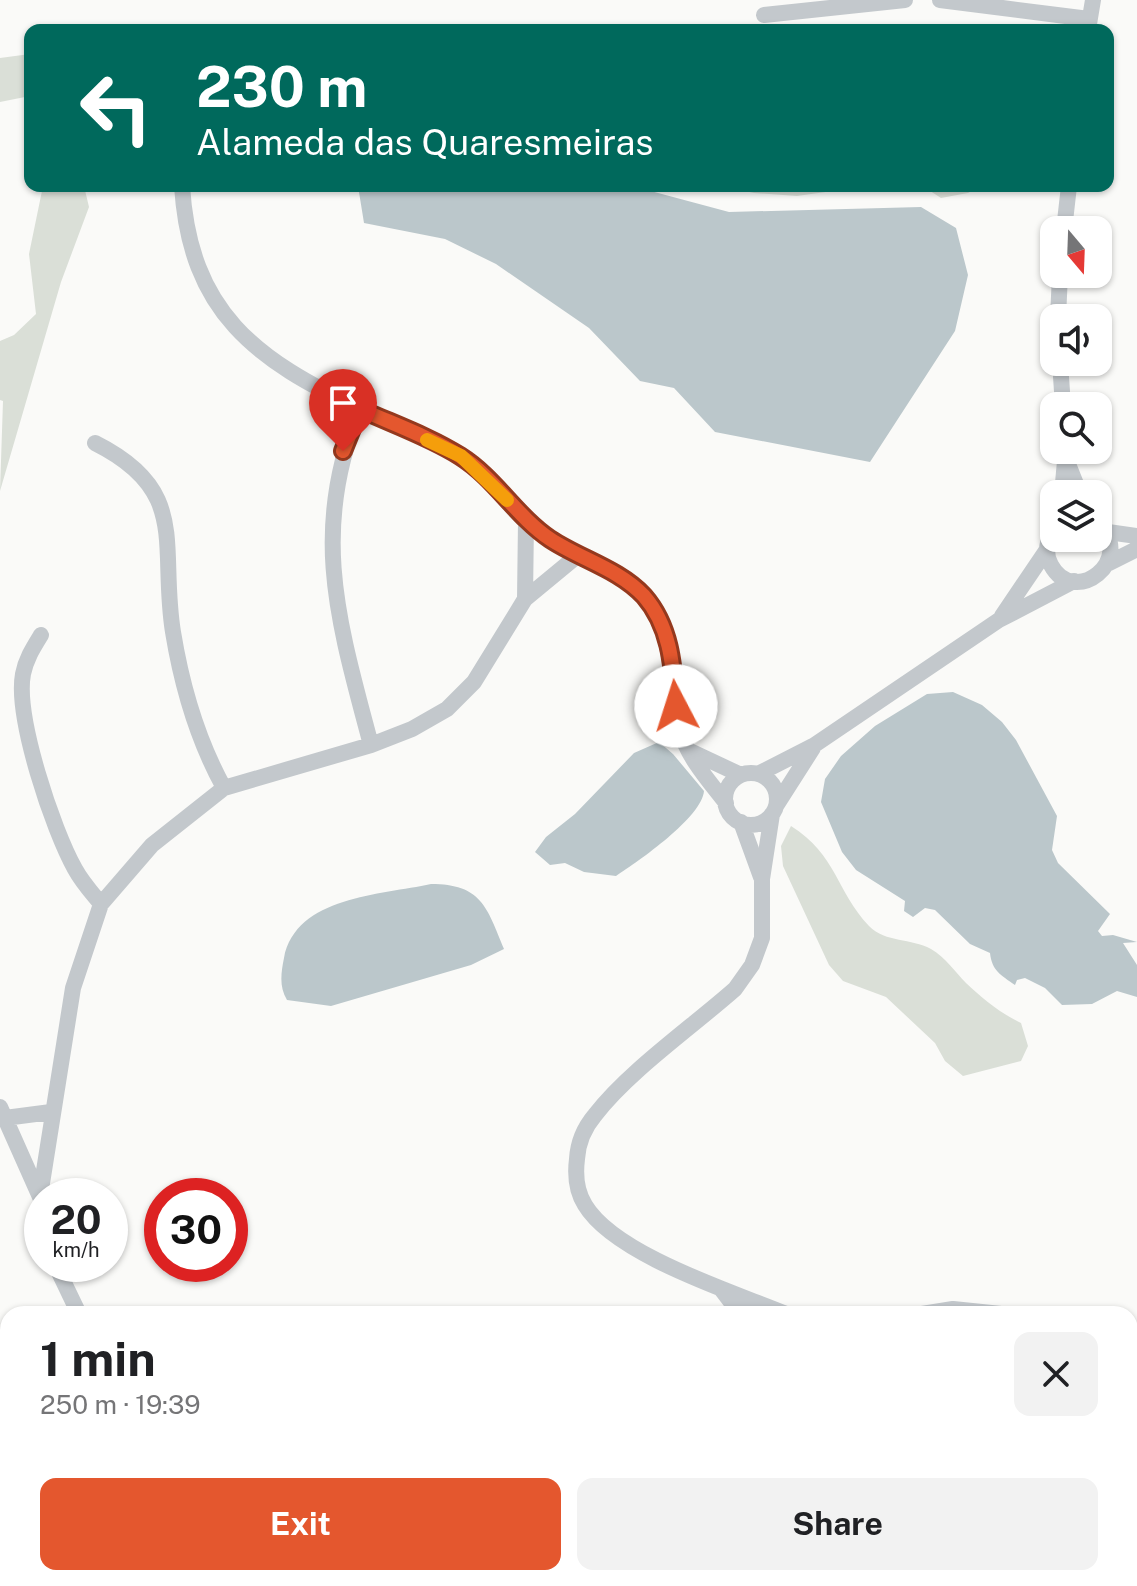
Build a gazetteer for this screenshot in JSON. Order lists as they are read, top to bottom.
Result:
{
  "north": "bottom",
  "page": {
    "turn": ["230 m", "Alameda das Quaresmeiras"],
    "speed": "20 km/h",
    "limit": "30",
    "heading": ["1 min", "250 m · 19:39"],
    "buttons": ["Exit", "Share"]
  }
}
